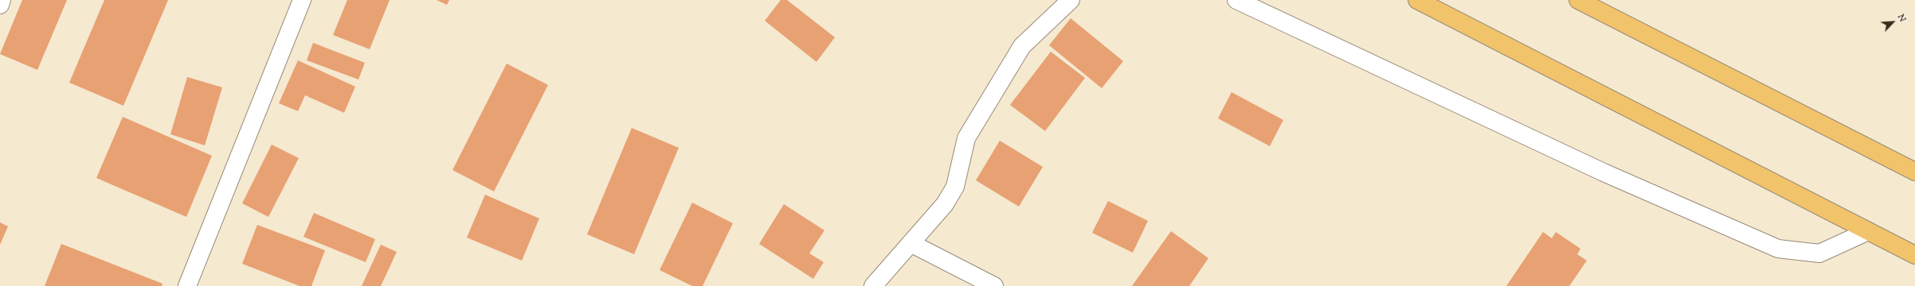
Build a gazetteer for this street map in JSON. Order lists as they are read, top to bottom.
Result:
{
  "north": "top right"
}
